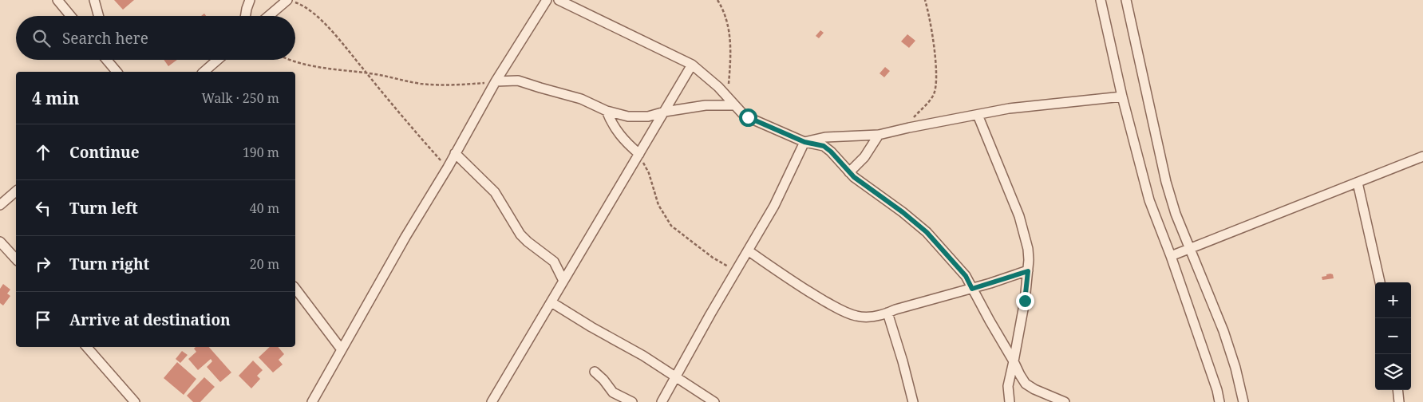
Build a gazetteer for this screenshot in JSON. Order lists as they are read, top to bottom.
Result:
{
  "page": {
    "search": "Search here",
    "heading": ["4 min", "Walk · 250 m"],
    "list": [
      ["Continue", "190 m"],
      ["Turn left", "40 m"],
      ["Turn right", "20 m"],
      "Arrive at destination"
    ],
    "map_buttons": ["+", "−"]
  }
}
